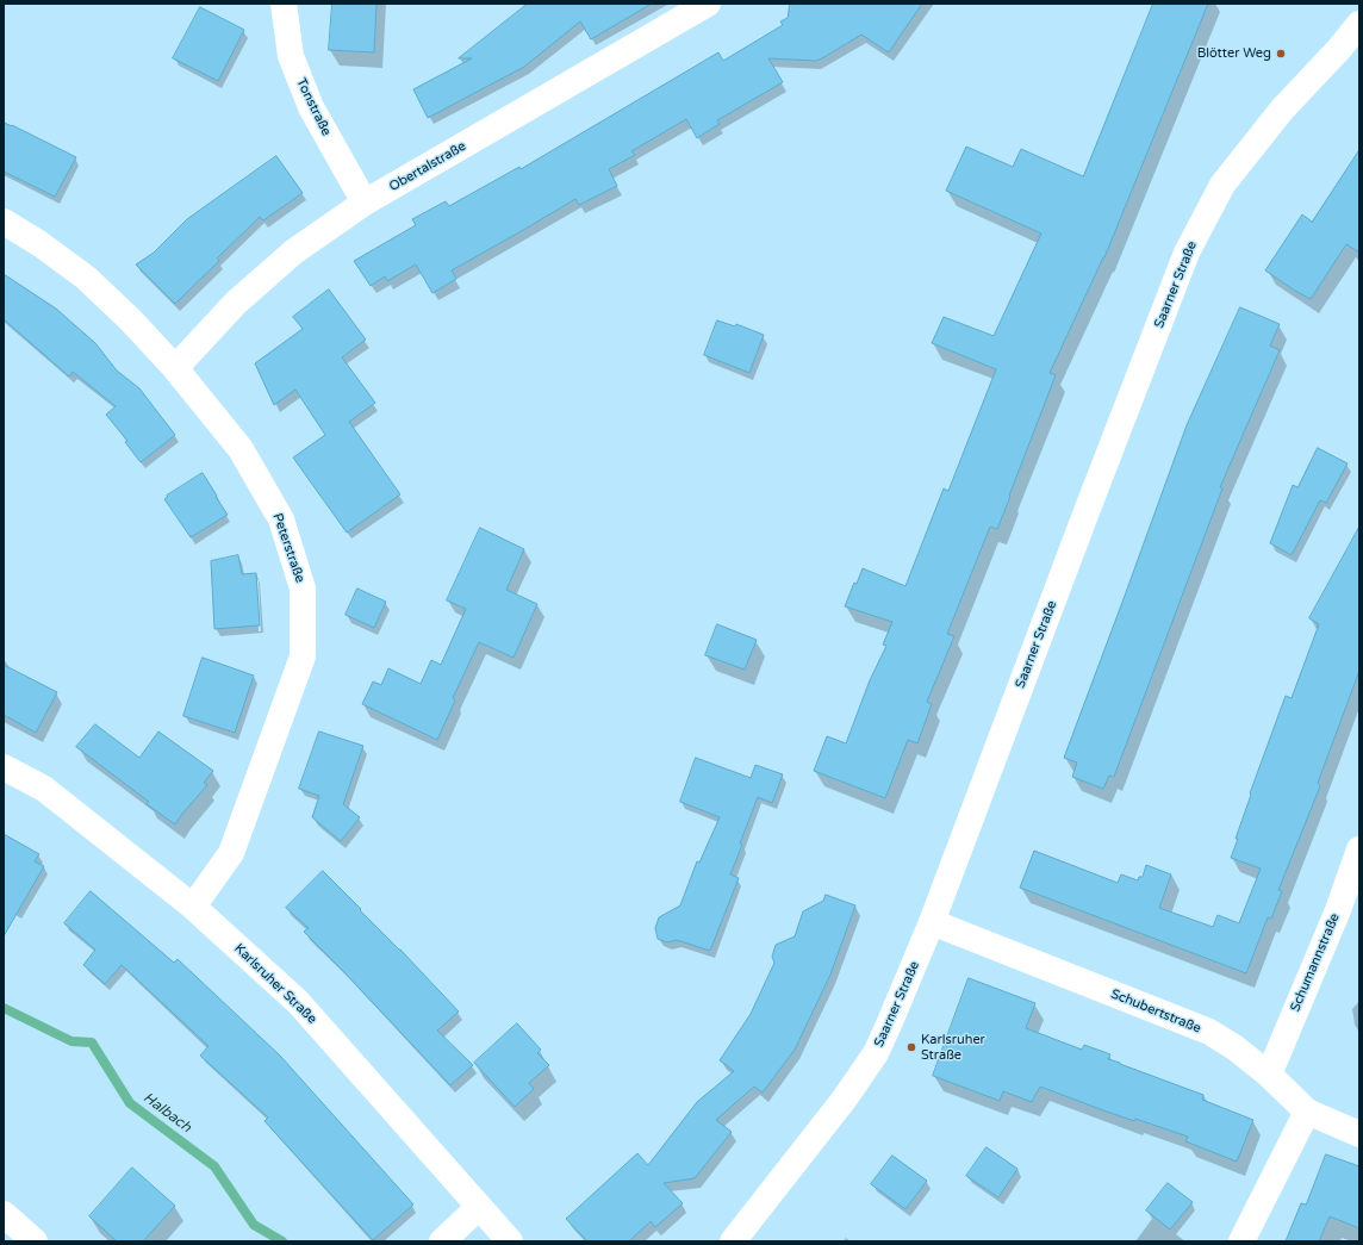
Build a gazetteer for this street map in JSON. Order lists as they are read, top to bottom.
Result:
{
  "streets": {
    "street": [
      "Tonstraße",
      "Obertalstraße",
      "Saarner Straße",
      "Peterstraße",
      "Schumannstraße",
      "Karlsruher Straße",
      "Schubertstraße"
    ]
  },
  "crossings": [
    ["Tonstraße", "Obertalstraße"],
    ["Obertalstraße", "Peterstraße"],
    ["Saarner Straße", "Schubertstraße"],
    ["Peterstraße", "Karlsruher Straße"],
    ["Schumannstraße", "Schubertstraße"]
  ],
  "water": ["Halbach"],
  "places": ["Blötter Weg", "Karlsruher Straße"]
}
